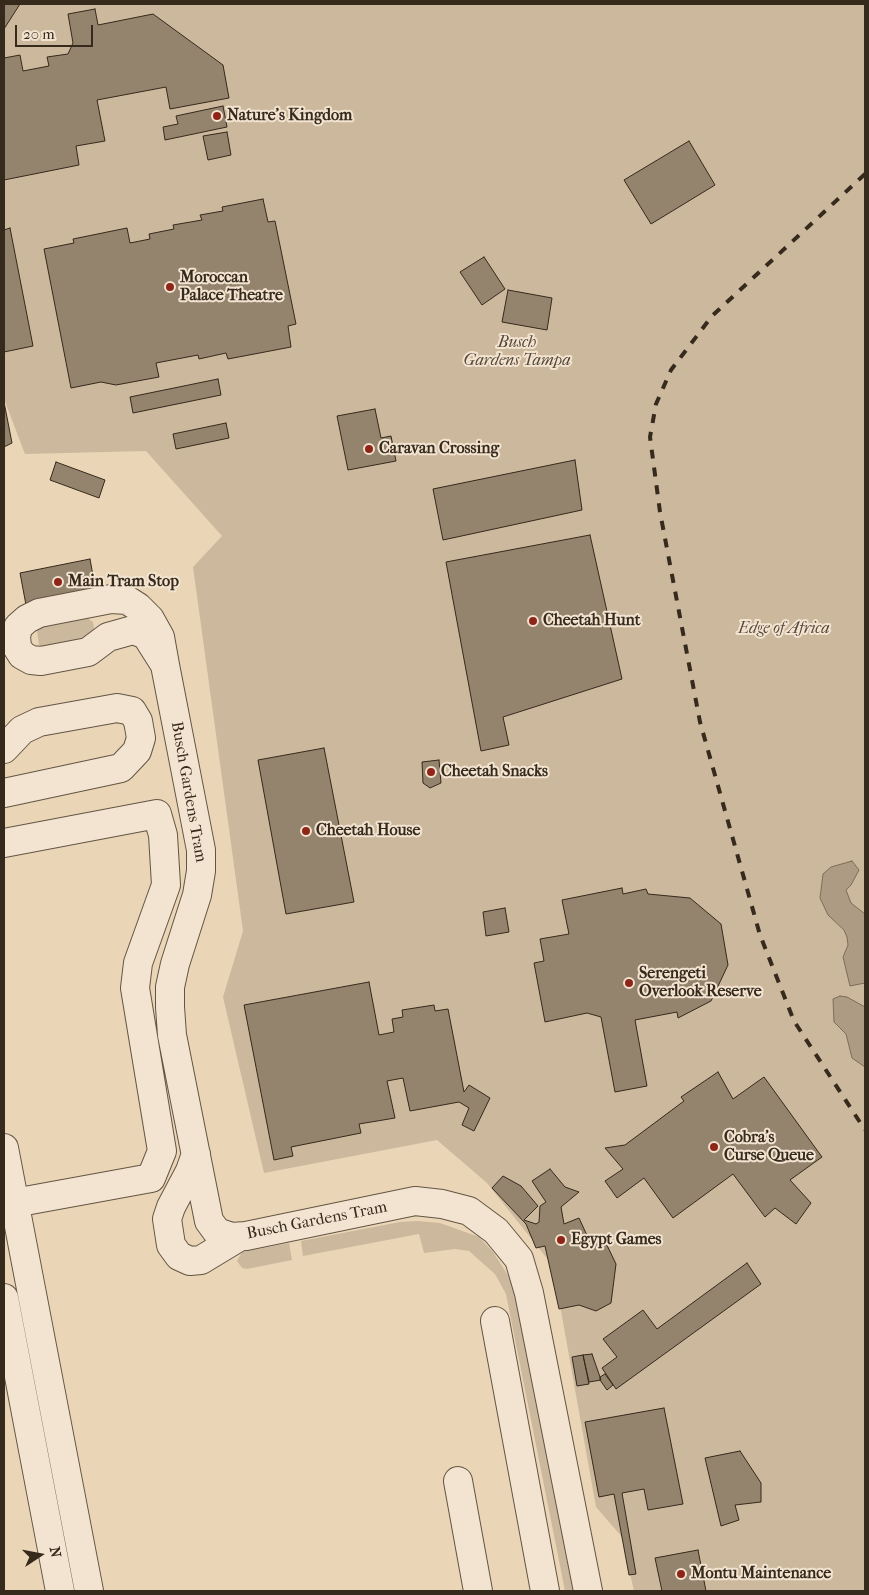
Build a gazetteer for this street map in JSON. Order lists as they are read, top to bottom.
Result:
{
  "streets": {
    "lane": ["Busch Gardens Tram"]
  },
  "parks": ["Busch Gardens Tampa", "Edge of Africa"],
  "places": [
    "Nature's Kingdom",
    "Moroccan Palace Theatre",
    "Caravan Crossing",
    "Main Tram Stop",
    "Cheetah Hunt",
    "Cheetah Snacks",
    "Cheetah House",
    "Serengeti Overlook Reserve",
    "Cobra's Curse Queue",
    "Egypt Games",
    "Montu Maintenance"
  ],
  "scale_bar": "20 m",
  "north": "right"
}
